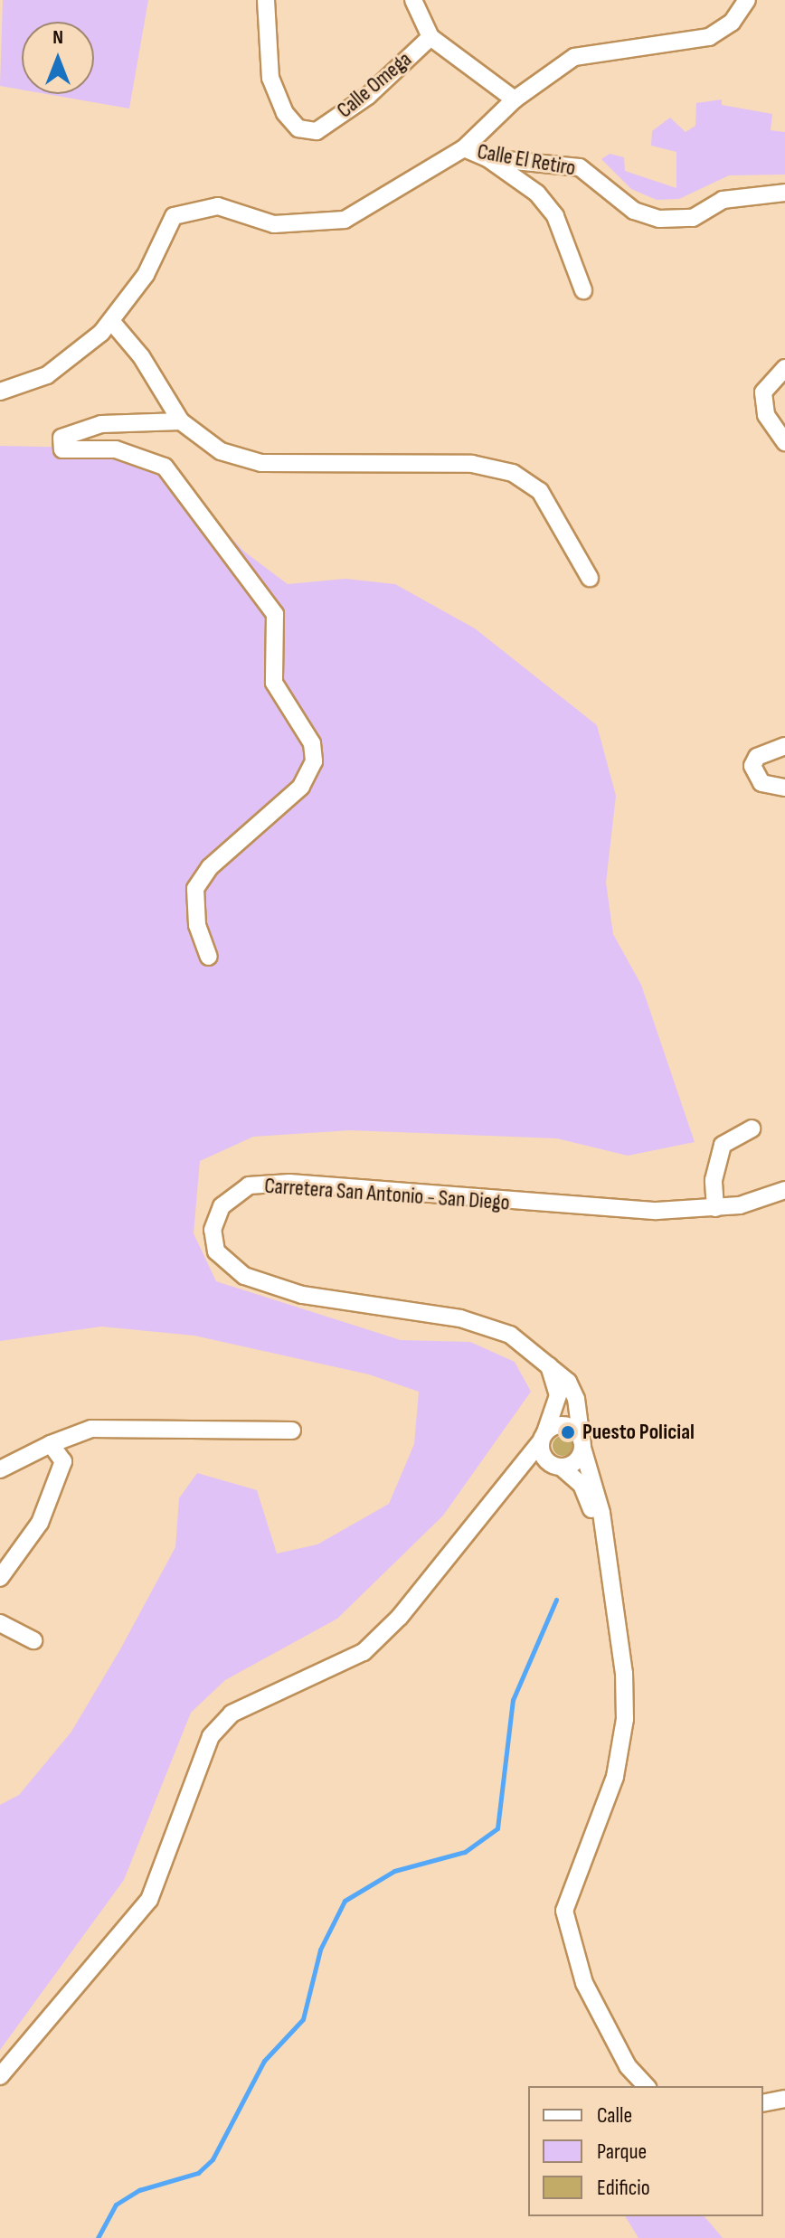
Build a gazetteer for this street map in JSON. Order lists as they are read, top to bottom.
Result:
{
  "streets": {
    "street": ["Calle Omega", "Calle El Retiro", "Carretera San Antonio - San Diego"]
  },
  "places": ["Puesto Policial"],
  "legend": ["Calle", "Parque", "Edificio"],
  "north": "top"
}
